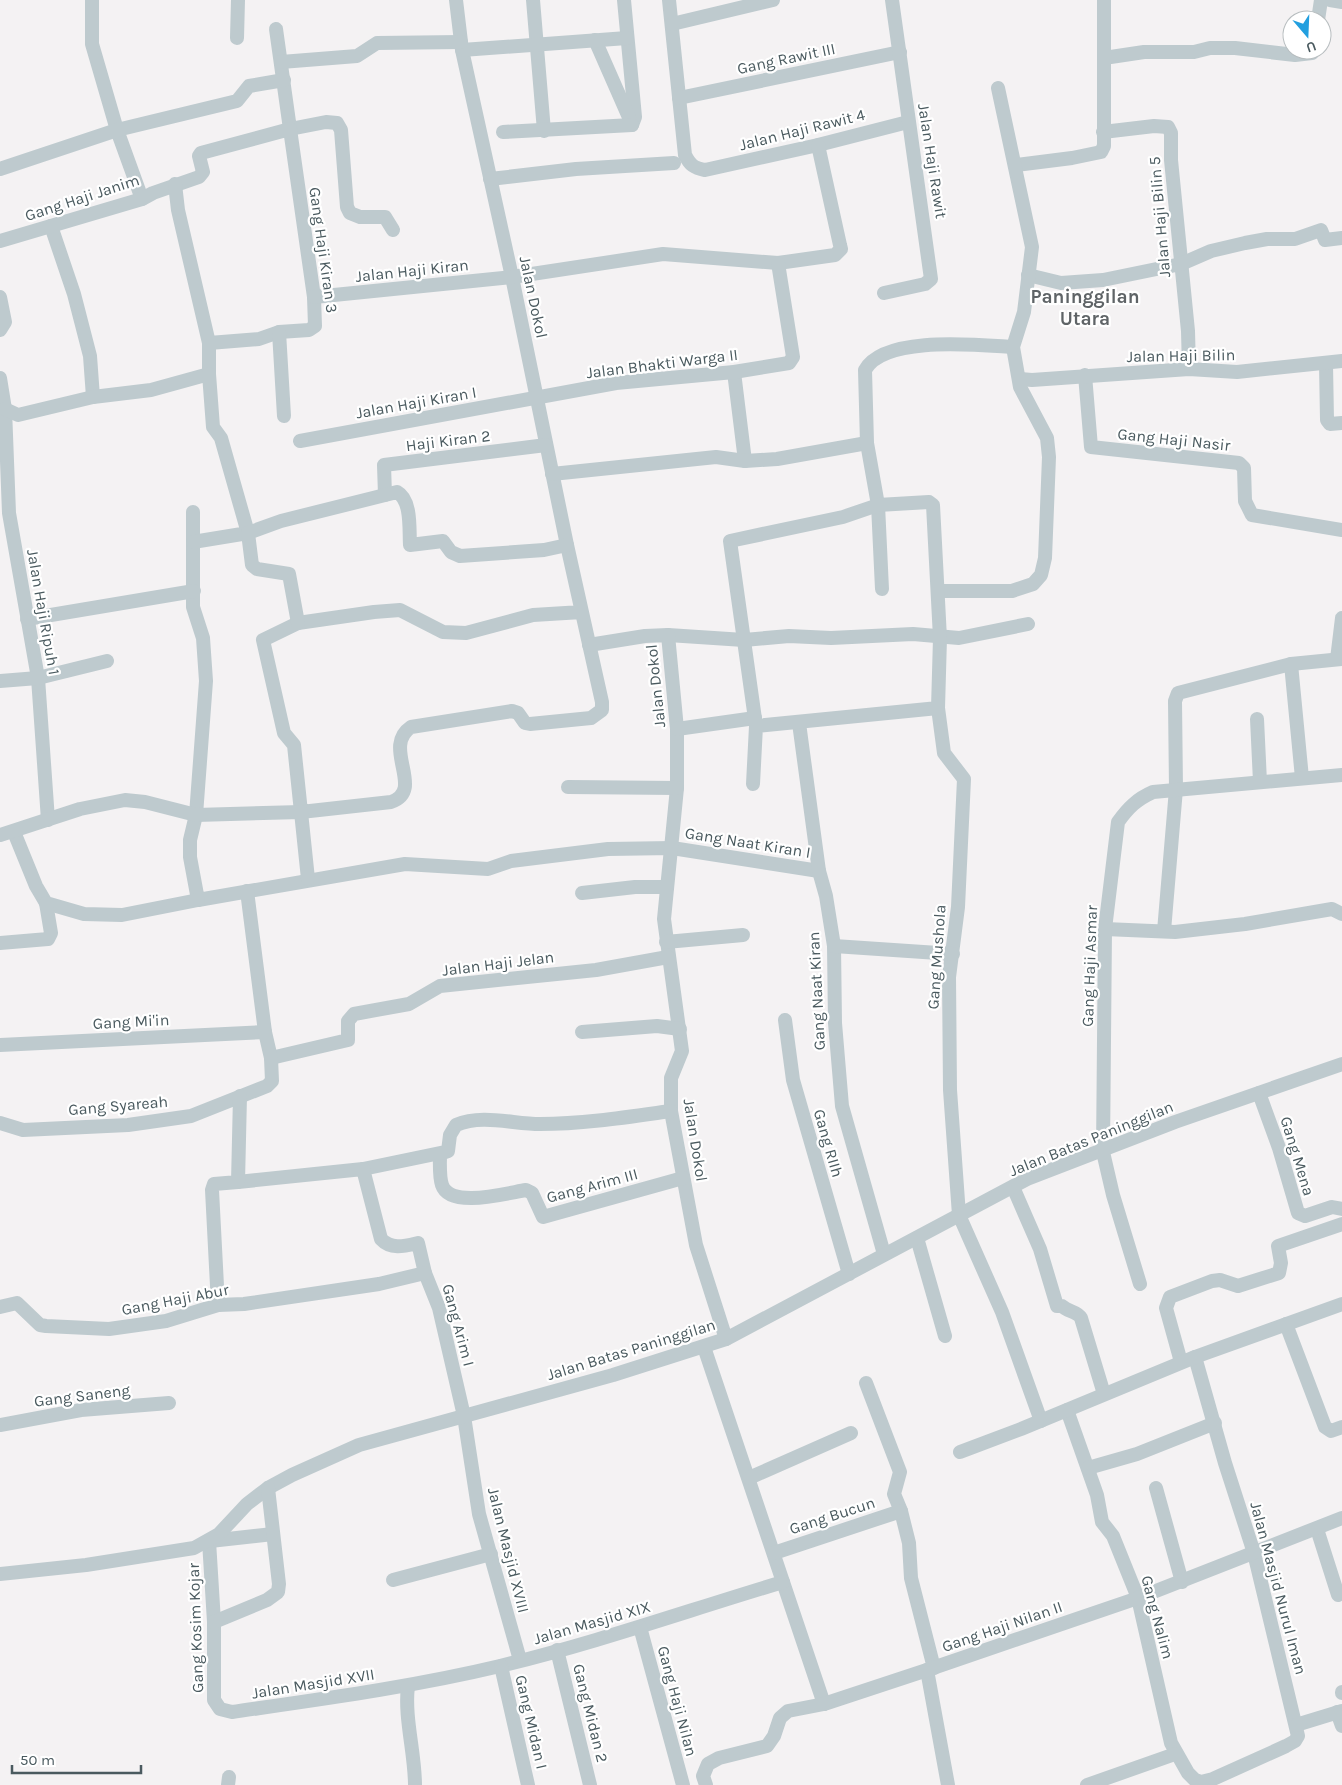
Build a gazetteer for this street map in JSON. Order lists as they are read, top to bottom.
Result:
{
  "streets": {
    "street": [
      "Gang Rawit III",
      "Jalan Haji Rawit 4",
      "Jalan Haji Rawit",
      "Gang Haji Janim",
      "Jalan Haji Bilin 5",
      "Gang Haji Kiran 3",
      "Jalan Haji Kiran",
      "Jalan Dokol",
      "Jalan Haji Bilin",
      "Jalan Bhakti Warga II",
      "Jalan Haji Kiran I",
      "Gang Haji Nasir",
      "Haji Kiran 2",
      "Jalan Haji Ripuh 1",
      "Gang Naat Kiran I",
      "Gang Mushola",
      "Jalan Haji Jelan",
      "Gang Haji Asmar",
      "Gang Naat Kiran",
      "Gang Mi'in",
      "Gang Syareah",
      "Jalan Batas Paninggilan",
      "Gang RIIh",
      "Gang Mena",
      "Gang Arim III",
      "Gang Haji Abur",
      "Gang Arim I",
      "Gang Saneng",
      "Gang Bucun",
      "Jalan Masjid XVIII",
      "Jalan Masjid Nurul Iman",
      "Gang Nalim",
      "Jalan Masjid XIX",
      "Gang Haji Nilan II",
      "Gang Kosim Kojar",
      "Jalan Masjid XVII",
      "Gang Haji Nilan",
      "Gang Midan 2",
      "Gang Midan I"
    ]
  },
  "crossings": [
    ["Gang Rawit III", "Jalan Haji Rawit 4"],
    ["Gang Rawit III", "Jalan Haji Rawit"],
    ["Jalan Haji Rawit 4", "Jalan Haji Rawit"],
    ["Jalan Haji Rawit 4", "Jalan Haji Kiran"],
    ["Gang Haji Janim", "Gang Haji Kiran 3"],
    ["Jalan Haji Bilin 5", "Jalan Haji Bilin"],
    ["Gang Haji Kiran 3", "Jalan Haji Kiran"],
    ["Jalan Haji Kiran", "Jalan Dokol"],
    ["Jalan Haji Kiran", "Jalan Bhakti Warga II"],
    ["Jalan Dokol", "Jalan Bhakti Warga II"],
    ["Jalan Dokol", "Jalan Haji Kiran I"],
    ["Jalan Dokol", "Haji Kiran 2"],
    ["Jalan Dokol", "Gang Naat Kiran I"],
    ["Jalan Dokol", "Jalan Haji Jelan"],
    ["Jalan Dokol", "Jalan Batas Paninggilan"],
    ["Jalan Dokol", "Gang Arim III"],
    ["Jalan Haji Bilin", "Gang Haji Nasir"],
    ["Jalan Bhakti Warga II", "Jalan Haji Kiran I"],
    ["Gang Naat Kiran I", "Gang Naat Kiran"],
    ["Gang Naat Kiran I", "Gang Syareah"],
    ["Gang Mushola", "Jalan Batas Paninggilan"],
    ["Jalan Haji Jelan", "Gang Syareah"],
    ["Gang Haji Asmar", "Jalan Batas Paninggilan"],
    ["Gang Naat Kiran", "Jalan Batas Paninggilan"],
    ["Gang Mi'in", "Gang Syareah"],
    ["Jalan Batas Paninggilan", "Gang RIIh"],
    ["Jalan Batas Paninggilan", "Gang Mena"],
    ["Jalan Batas Paninggilan", "Gang Arim I"],
    ["Jalan Batas Paninggilan", "Jalan Masjid XVIII"],
    ["Jalan Batas Paninggilan", "Gang Kosim Kojar"],
    ["Gang Haji Abur", "Gang Arim I"],
    ["Gang Arim I", "Jalan Masjid XVIII"],
    ["Jalan Masjid XVIII", "Jalan Masjid XIX"],
    ["Jalan Masjid Nurul Iman", "Gang Nalim"],
    ["Jalan Masjid Nurul Iman", "Gang Haji Nilan II"],
    ["Gang Nalim", "Gang Haji Nilan II"],
    ["Jalan Masjid XIX", "Jalan Masjid XVII"],
    ["Jalan Masjid XIX", "Gang Haji Nilan"],
    ["Jalan Masjid XIX", "Gang Midan 2"],
    ["Jalan Masjid XIX", "Gang Midan I"],
    ["Gang Kosim Kojar", "Jalan Masjid XVII"]
  ],
  "districts": ["Paninggilan Utara"],
  "scale_bar": "50 m",
  "north": "bottom"
}
